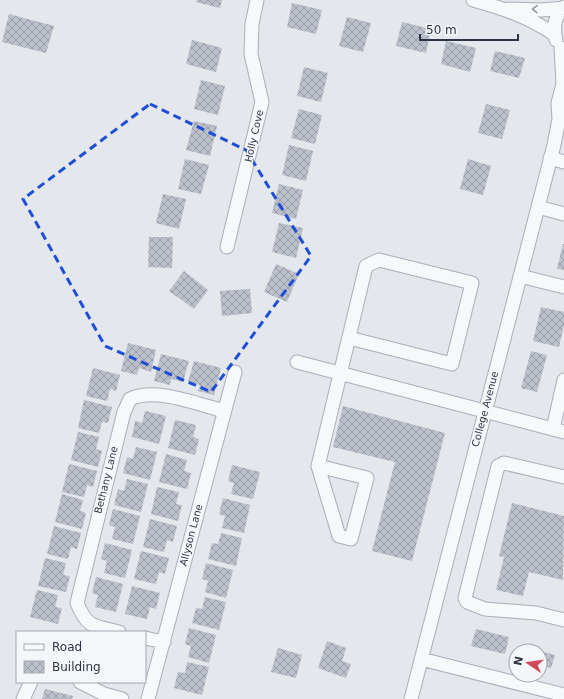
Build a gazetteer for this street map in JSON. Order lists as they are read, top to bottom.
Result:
{
  "streets": {
    "street": [
      "Holly Cove",
      "College Avenue",
      "Bethany Lane",
      "Allyson Lane"
    ]
  },
  "crossings": [
    ["Bethany Lane", "Allyson Lane"]
  ],
  "legend": ["Road", "Building"],
  "scale_bar": "50 m",
  "north": "left"
}
